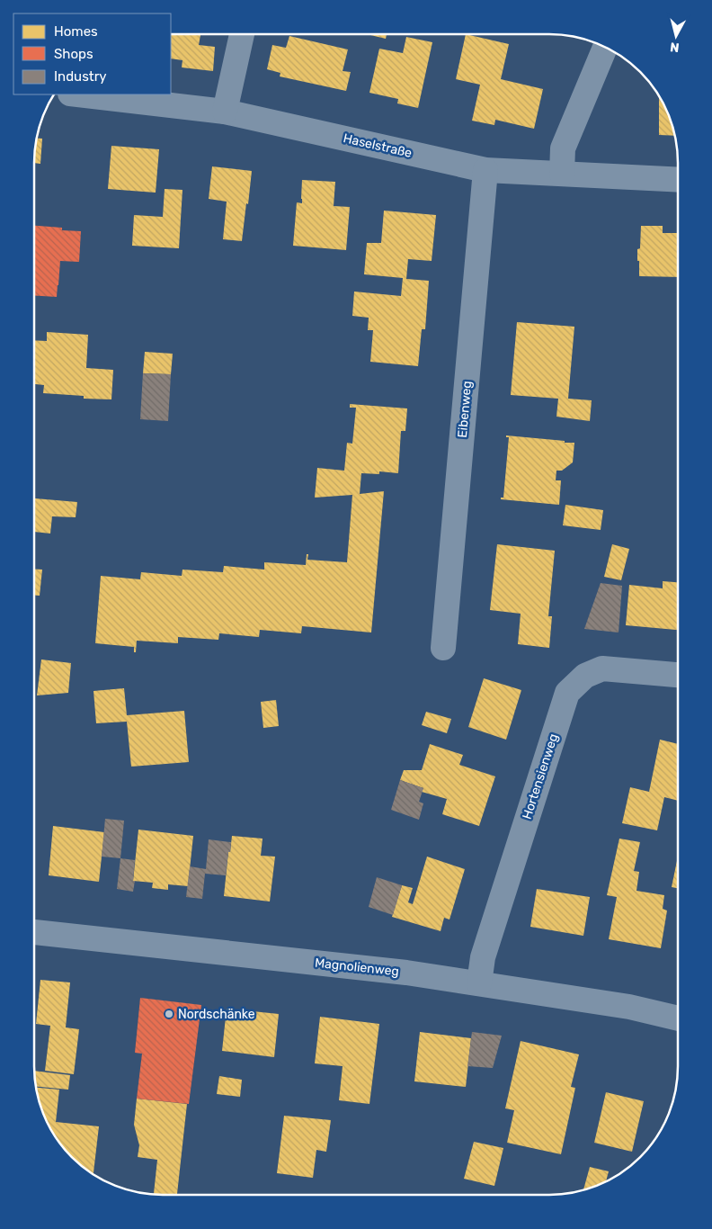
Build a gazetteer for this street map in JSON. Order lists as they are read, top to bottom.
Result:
{
  "streets": {
    "street": [
      "Haselstraße",
      "Eibenweg",
      "Hortensienweg",
      "Magnolienweg"
    ]
  },
  "crossings": [
    ["Haselstraße", "Eibenweg"],
    ["Hortensienweg", "Magnolienweg"]
  ],
  "places": ["Nordschänke"],
  "legend": ["Homes", "Shops", "Industry"],
  "north": "bottom"
}
